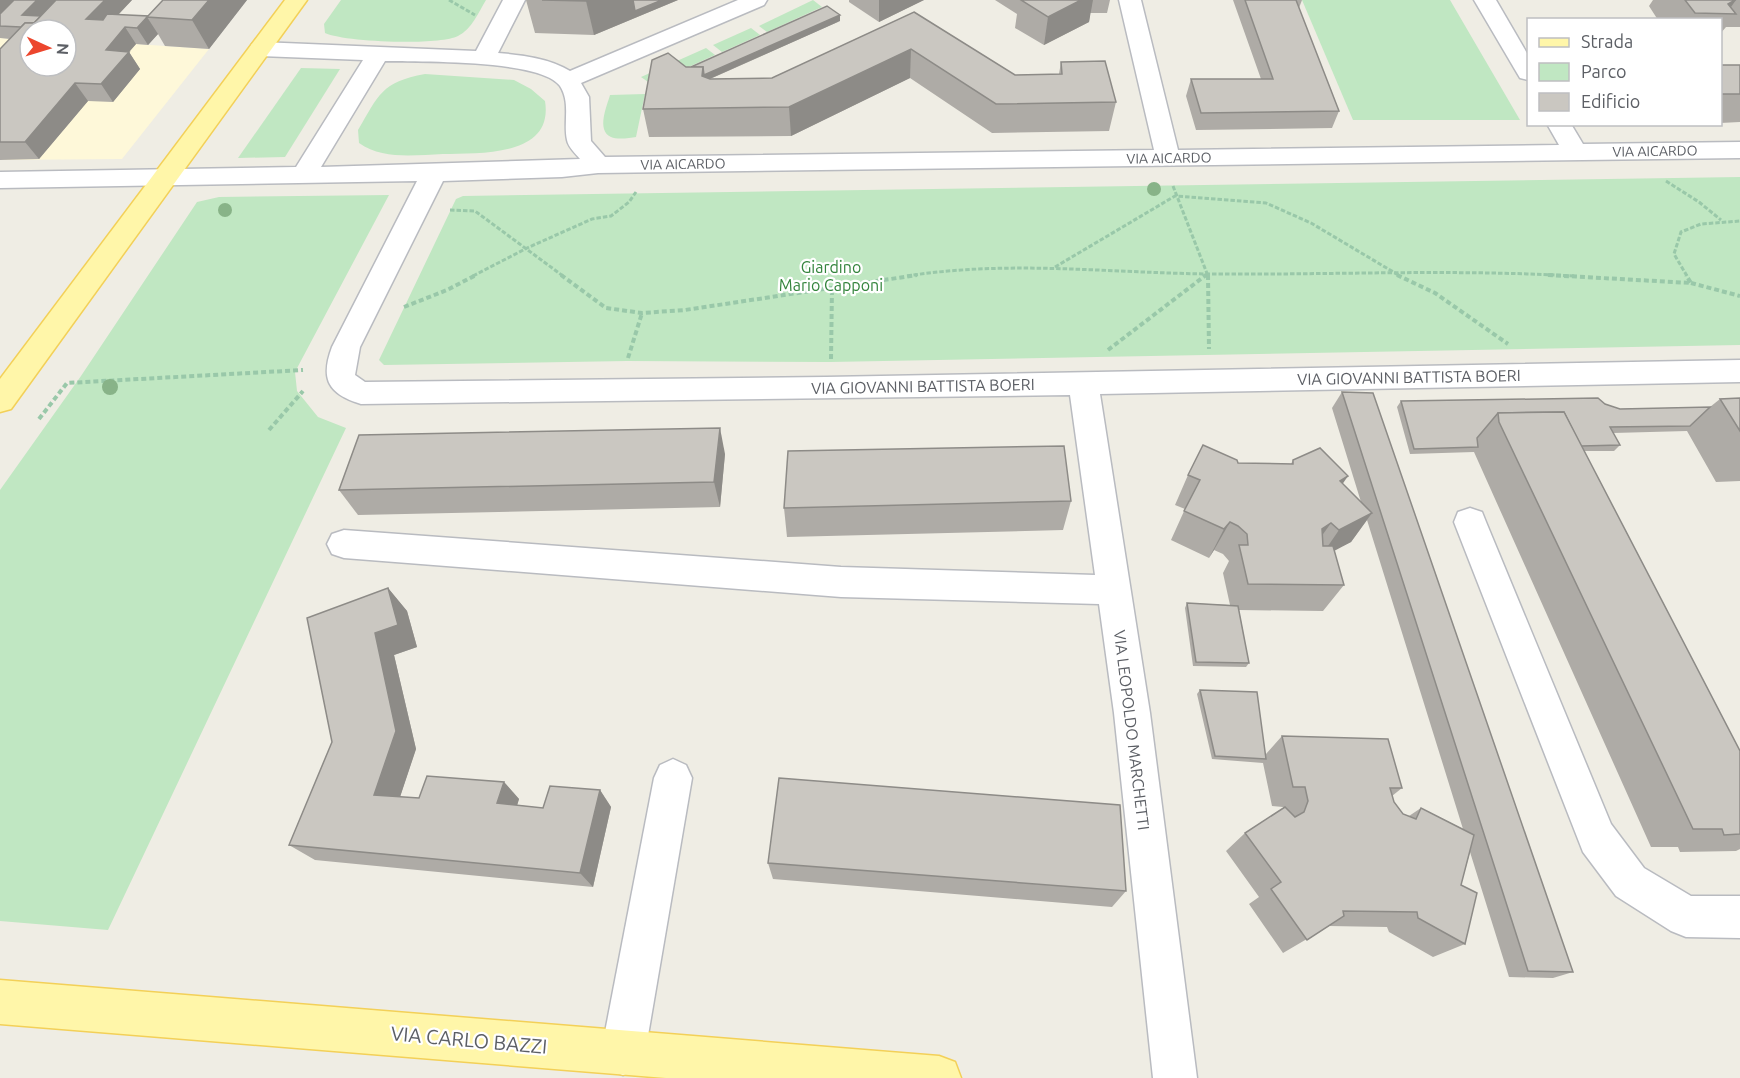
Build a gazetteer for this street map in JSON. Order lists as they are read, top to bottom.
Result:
{
  "streets": {
    "main road": ["VIA CARLO BAZZI"],
    "street": ["VIA AICARDO", "VIA GIOVANNI BATTISTA BOERI", "VIA LEOPOLDO MARCHETTI"]
  },
  "crossings": [
    ["VIA AICARDO", "VIA GIOVANNI BATTISTA BOERI"],
    ["VIA GIOVANNI BATTISTA BOERI", "VIA LEOPOLDO MARCHETTI"]
  ],
  "parks": ["Giardino Mario Capponi"],
  "legend": ["Strada", "Parco", "Edificio"],
  "north": "right"
}
